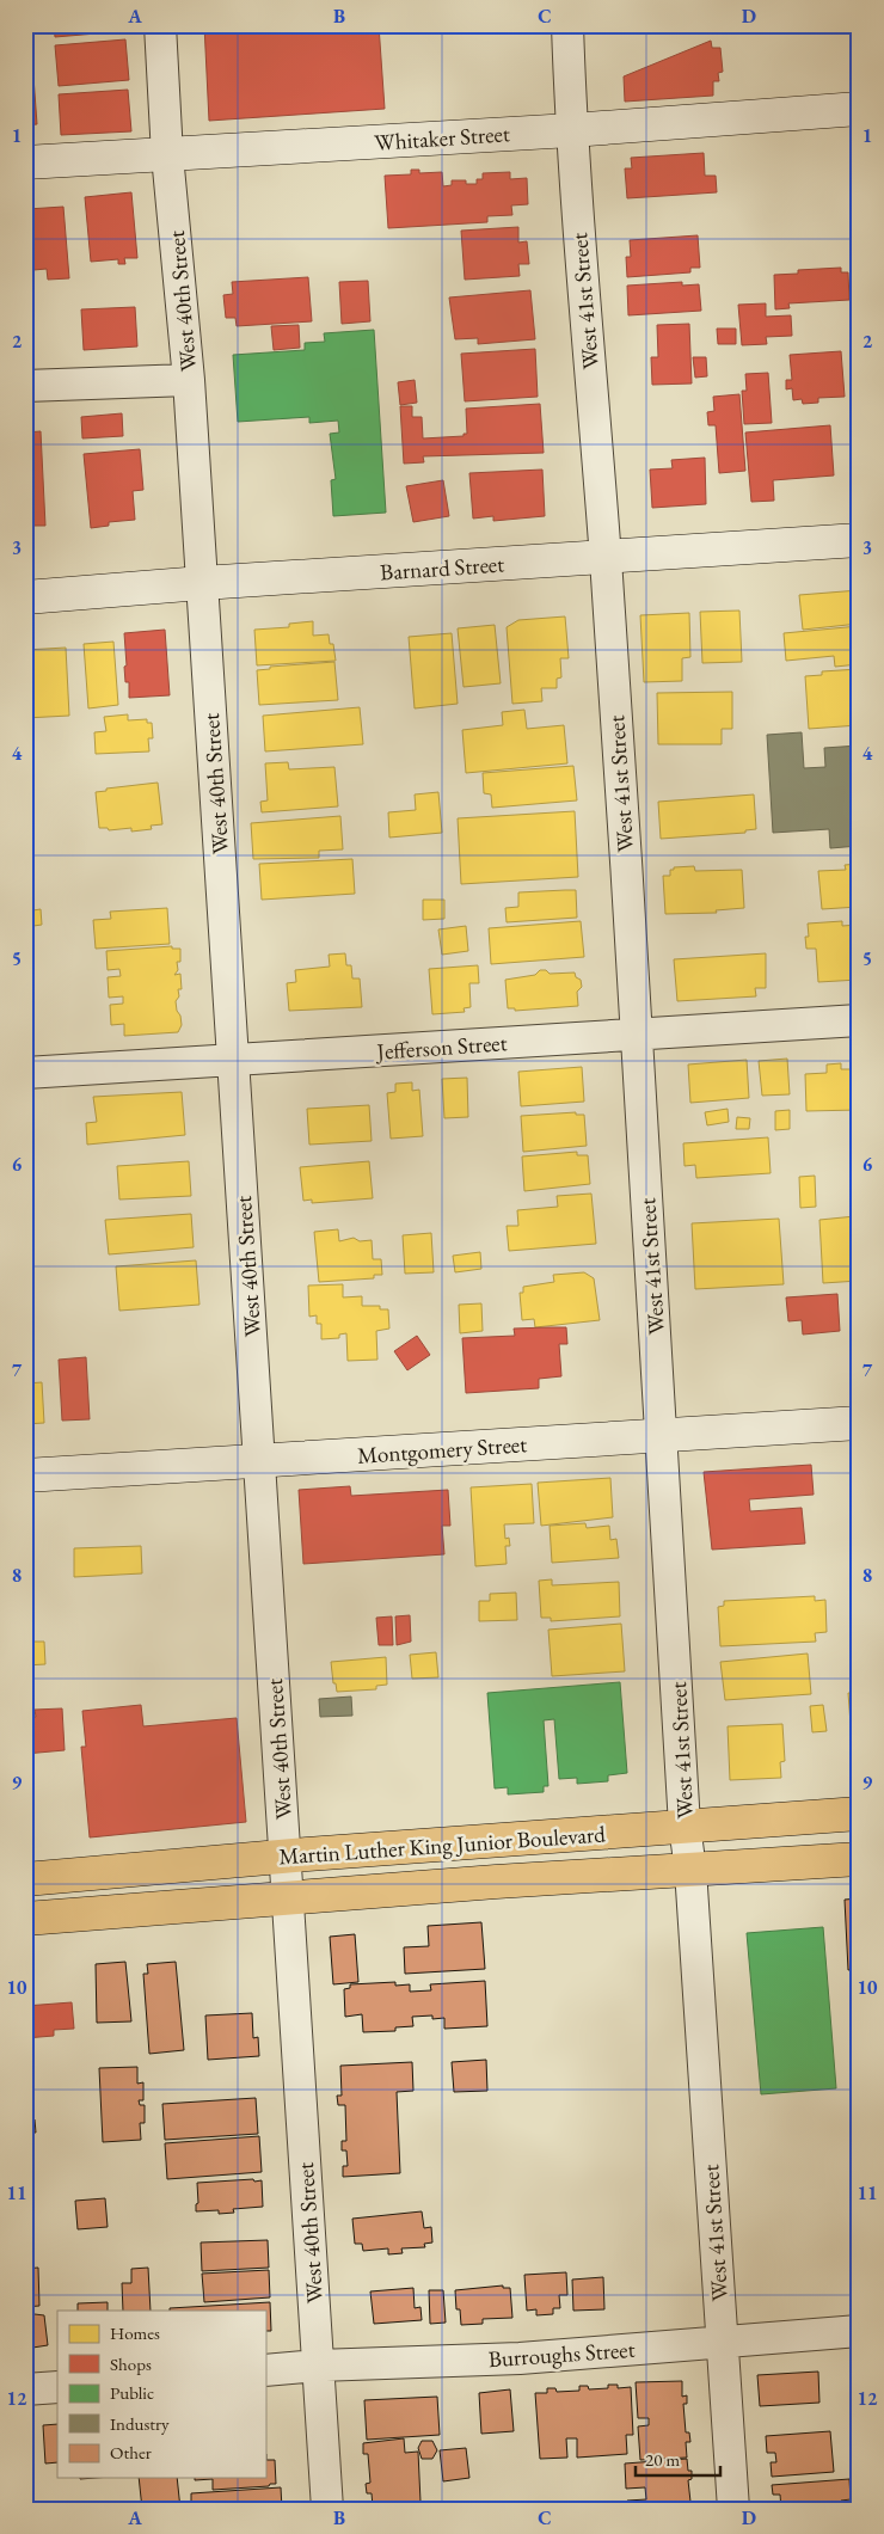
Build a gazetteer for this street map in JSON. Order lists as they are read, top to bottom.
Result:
{
  "streets": {
    "main road": [
      "Whitaker Street",
      "Barnard Street",
      "Montgomery Street",
      "Martin Luther King Junior Boulevard"
    ],
    "street": [
      "West 40th Street",
      "West 41st Street",
      "Jefferson Street",
      "Burroughs Street"
    ]
  },
  "crossings": [
    ["Whitaker Street", "West 40th Street"],
    ["Whitaker Street", "West 41st Street"],
    ["West 40th Street", "Barnard Street"],
    ["West 40th Street", "Jefferson Street"],
    ["West 40th Street", "Montgomery Street"],
    ["West 40th Street", "Martin Luther King Junior Boulevard"],
    ["West 40th Street", "Burroughs Street"],
    ["West 41st Street", "Barnard Street"],
    ["West 41st Street", "Jefferson Street"],
    ["West 41st Street", "Montgomery Street"],
    ["West 41st Street", "Martin Luther King Junior Boulevard"],
    ["West 41st Street", "Burroughs Street"]
  ],
  "legend": [
    "Homes",
    "Shops",
    "Public",
    "Industry",
    "Other"
  ],
  "scale_bar": "20 m",
  "grid": {
    "columns": [
      "A",
      "B",
      "C",
      "D"
    ],
    "rows": [
      "1",
      "2",
      "3",
      "4",
      "5",
      "6",
      "7",
      "8",
      "9",
      "10",
      "11",
      "12"
    ]
  }
}
